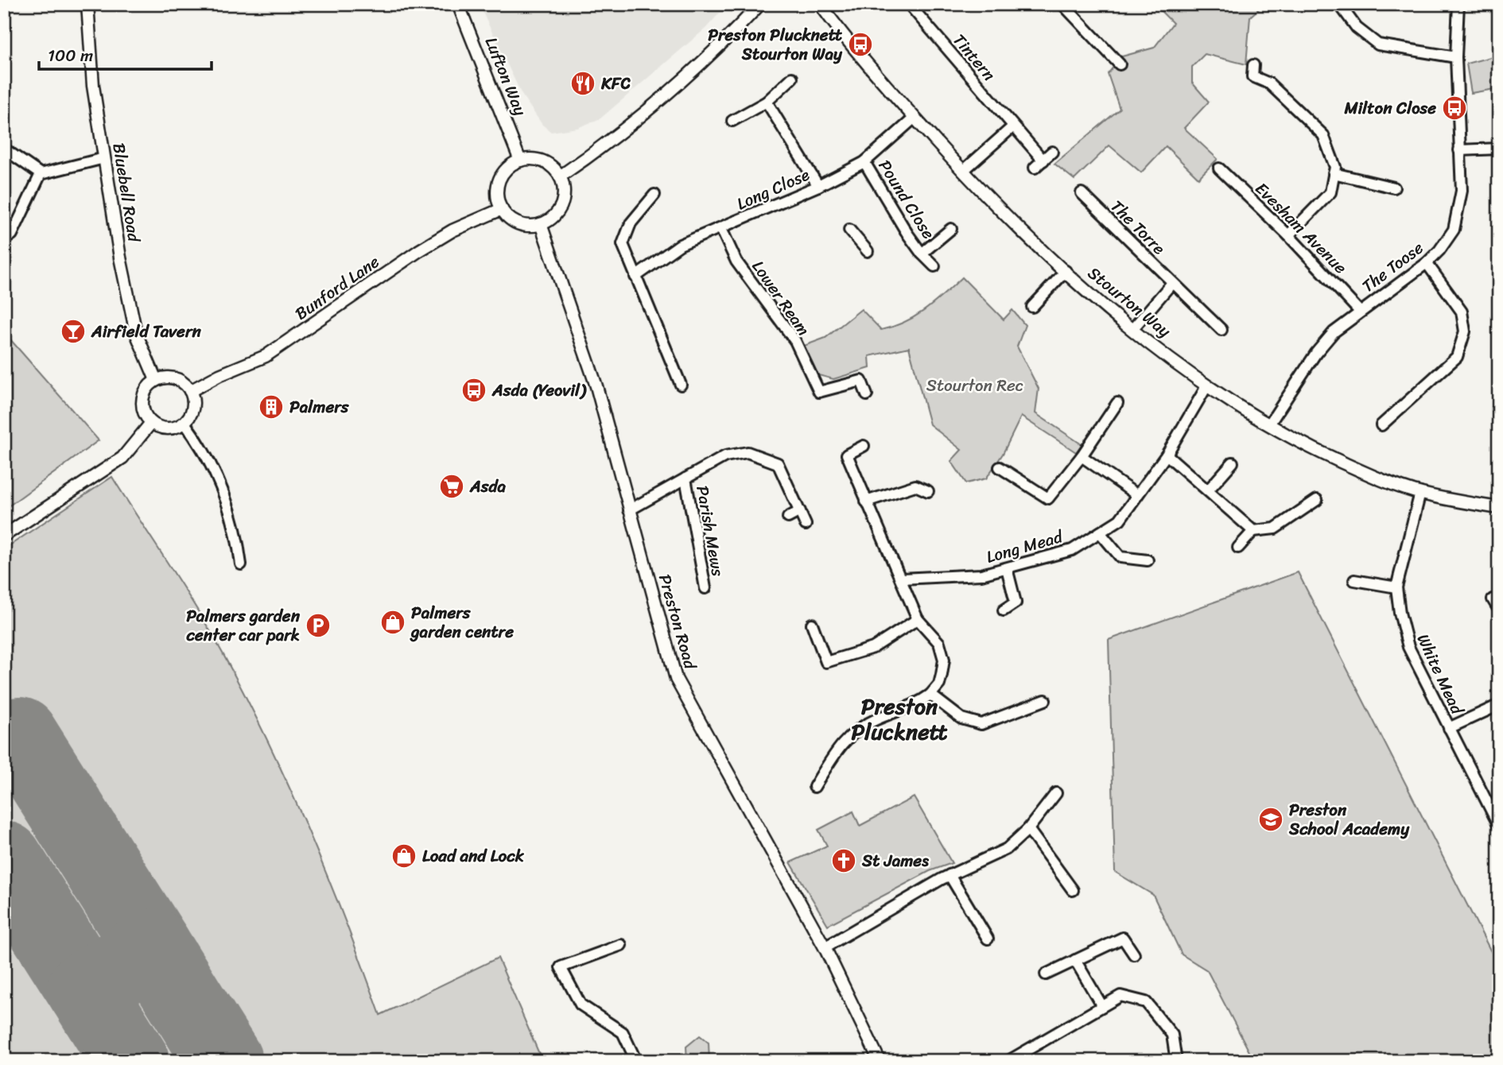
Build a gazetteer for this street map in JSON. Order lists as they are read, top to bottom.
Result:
{
  "streets": {
    "street": [
      "Tintern",
      "Lufton Way",
      "Long Close",
      "Bluebell Road",
      "Pound Close",
      "The Torre",
      "Evesham Avenue",
      "The Toose",
      "Bunford Lane",
      "Lower Ream",
      "Stourton Way",
      "Parish Mews",
      "Long Mead",
      "Preston Road",
      "White Mead"
    ]
  },
  "crossings": [
    ["Lufton Way", "Bunford Lane"],
    ["Lufton Way", "Preston Road"],
    ["Long Close", "Pound Close"],
    ["Long Close", "Lower Ream"],
    ["Long Close", "Stourton Way"],
    ["Bluebell Road", "Bunford Lane"],
    ["Evesham Avenue", "The Toose"],
    ["The Toose", "Stourton Way"],
    ["Bunford Lane", "Preston Road"],
    ["Stourton Way", "Long Mead"],
    ["Stourton Way", "White Mead"]
  ],
  "districts": ["Preston Plucknett"],
  "parks": ["Stourton Rec"],
  "places": {
    "bus stop": ["Preston Plucknett Stourton Way", "Milton Close", "Asda (Yeovil)"],
    "restaurant": ["KFC"],
    "bar": ["Airfield Tavern"],
    "building": ["Palmers"],
    "supermarket": ["Asda"],
    "shop": ["Palmers garden centre", "Load and Lock"],
    "parking": ["Palmers garden center car park"],
    "school or university": ["Preston School Academy"],
    "church": ["St James"]
  },
  "scale_bar": "100 m"
}
